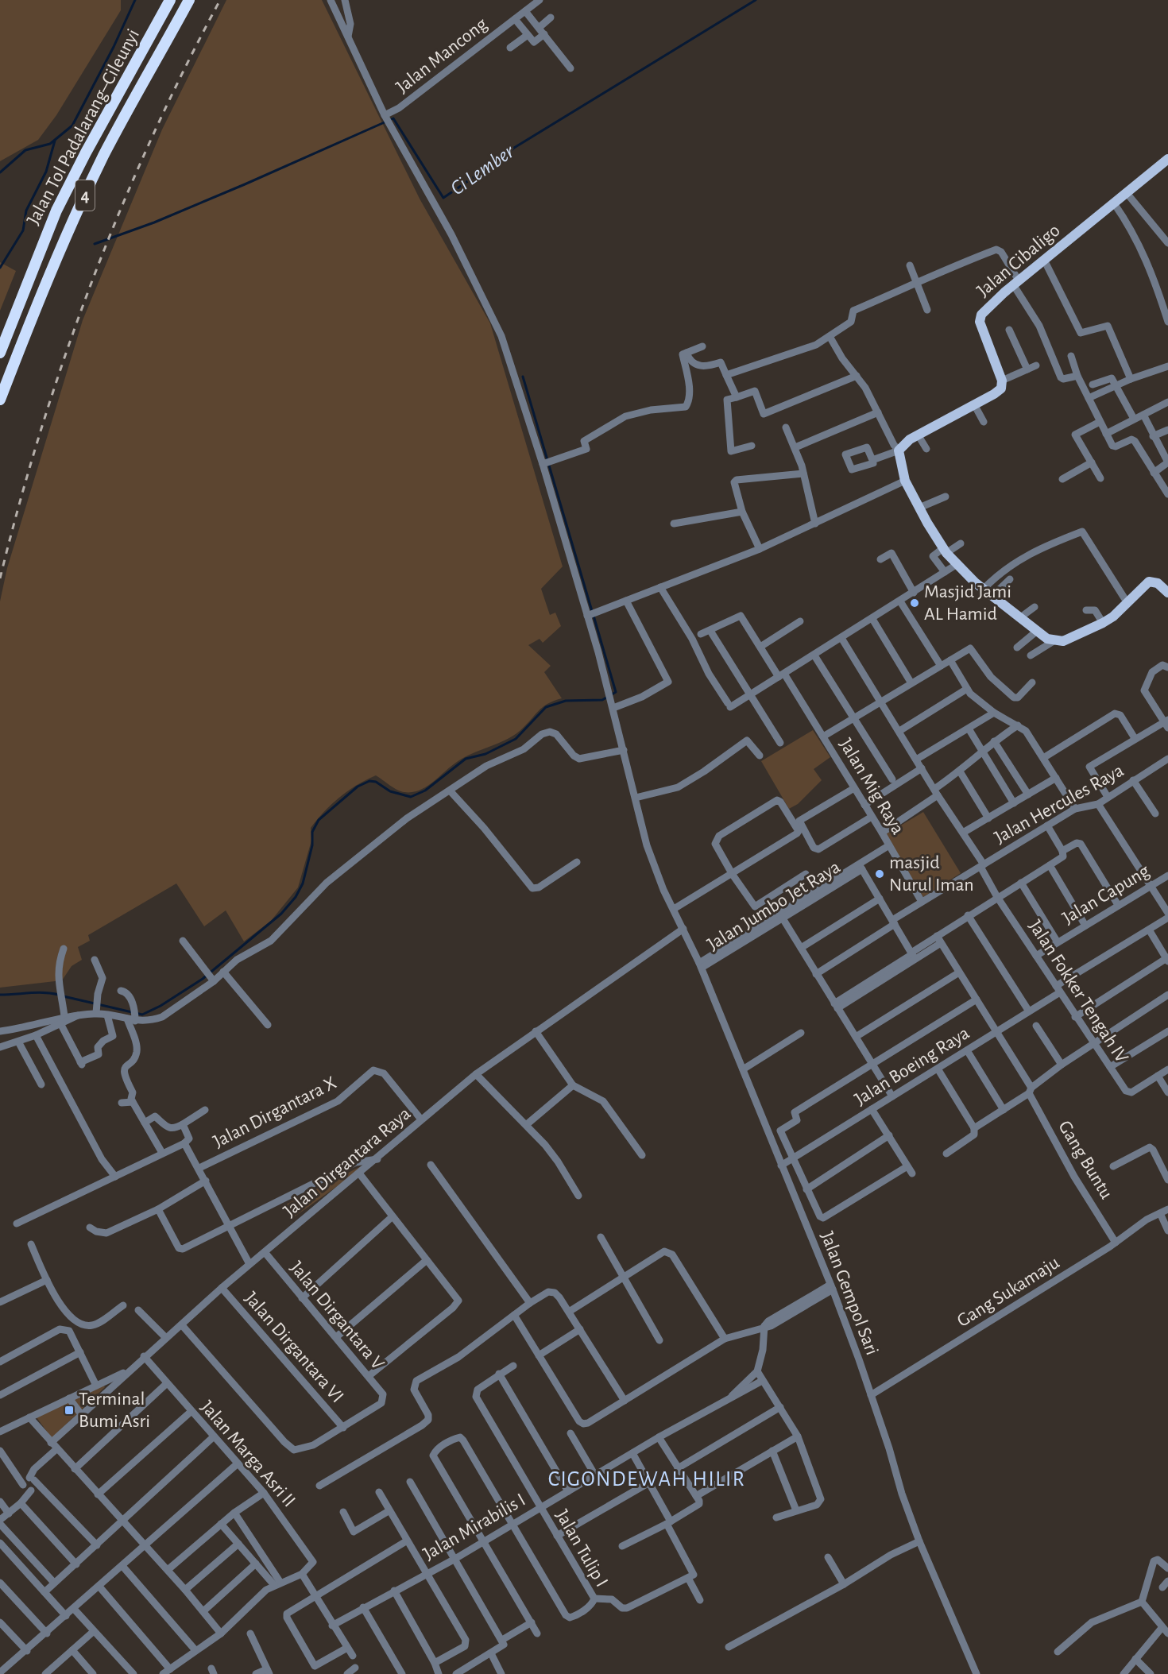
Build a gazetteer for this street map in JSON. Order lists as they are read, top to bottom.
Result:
{
  "streets": {
    "highway": ["Jalan Tol Padalarang–Cileunyi", "4"],
    "main road": ["Jalan Cibaligo"],
    "street": [
      "Jalan Mancong",
      "Jalan Mig Raya",
      "Jalan Hercules Raya",
      "Jalan Capung",
      "Jalan Jumbo Jet Raya",
      "Jalan Fokker Tengah IV",
      "Jalan Boeing Raya",
      "Jalan Dirgantara X",
      "Gang Buntu",
      "Jalan Dirgantara Raya",
      "Gang Sukamaju",
      "Jalan Gempol Sari",
      "Jalan Dirgantara V",
      "Jalan Dirgantara VI",
      "Jalan Marga Asri II",
      "Jalan Mirabilis I",
      "Jalan Tulip I"
    ]
  },
  "crossings": [
    ["Jalan Mancong", "Jalan Gempol Sari"],
    ["Jalan Mig Raya", "Jalan Hercules Raya"],
    ["Jalan Mig Raya", "Jalan Jumbo Jet Raya"],
    ["Jalan Hercules Raya", "Jalan Fokker Tengah IV"],
    ["Jalan Capung", "Jalan Fokker Tengah IV"],
    ["Jalan Jumbo Jet Raya", "Jalan Gempol Sari"],
    ["Jalan Fokker Tengah IV", "Jalan Boeing Raya"],
    ["Jalan Boeing Raya", "Gang Buntu"],
    ["Jalan Boeing Raya", "Jalan Gempol Sari"],
    ["Jalan Dirgantara X", "Jalan Dirgantara Raya"],
    ["Gang Buntu", "Gang Sukamaju"],
    ["Jalan Dirgantara Raya", "Jalan Gempol Sari"],
    ["Jalan Dirgantara Raya", "Jalan Dirgantara V"],
    ["Jalan Dirgantara Raya", "Jalan Dirgantara VI"],
    ["Jalan Dirgantara Raya", "Jalan Marga Asri II"],
    ["Gang Sukamaju", "Jalan Gempol Sari"],
    ["Jalan Dirgantara V", "Jalan Dirgantara VI"],
    ["Jalan Mirabilis I", "Jalan Tulip I"]
  ],
  "districts": ["CIGONDEWAH HILIR"],
  "water": ["Ci Lember"],
  "places": {
    "other": ["Masjid Jami AL Hamid", "masjid Nurul Iman"],
    "transit": ["Terminal Bumi Asri"]
  }
}
